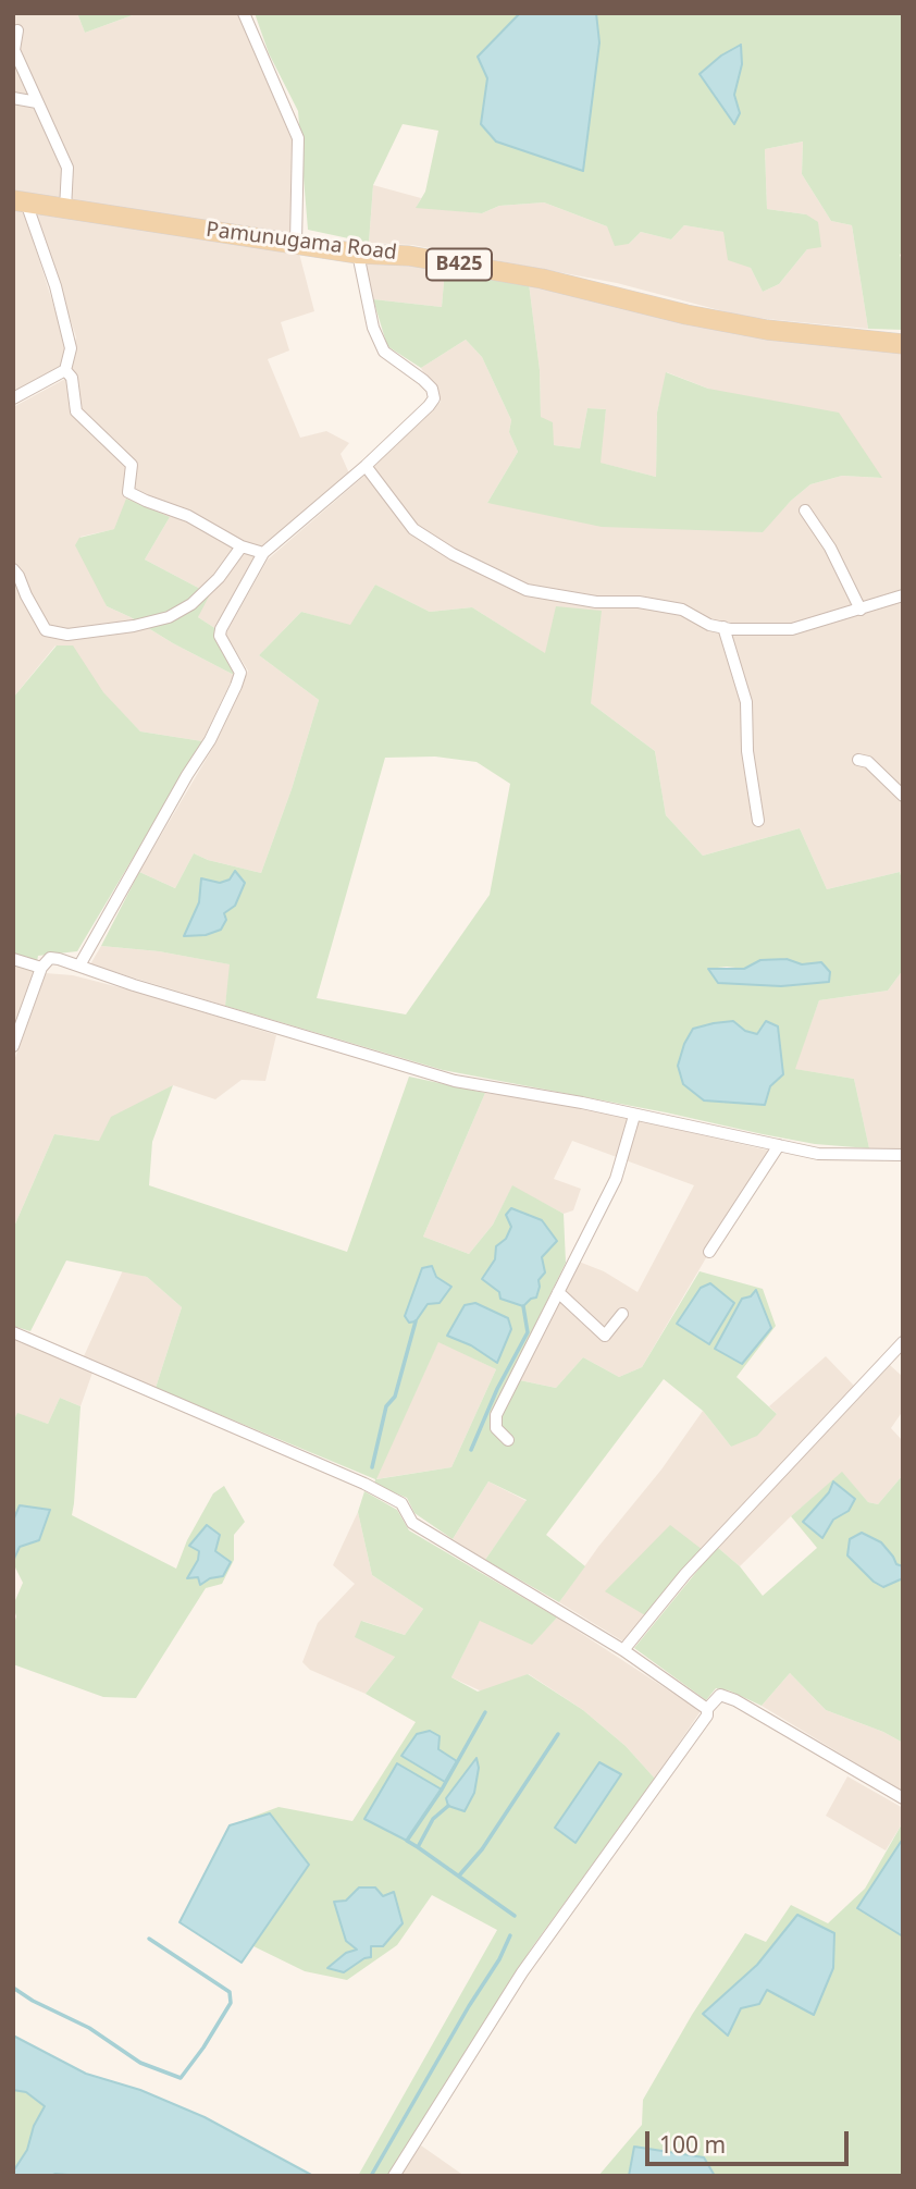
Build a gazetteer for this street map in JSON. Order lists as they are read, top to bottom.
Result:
{
  "streets": {
    "main road": ["Pamunugama Road", "B425"]
  },
  "scale_bar": "100 m"
}
